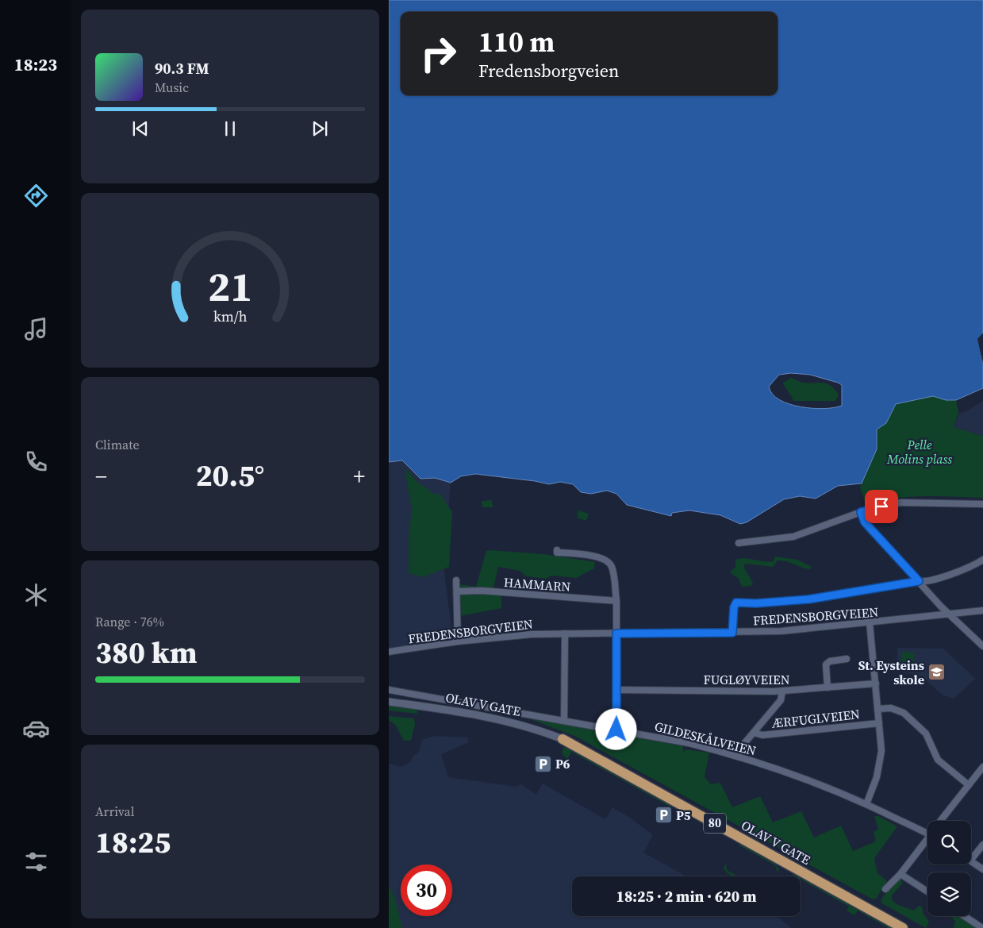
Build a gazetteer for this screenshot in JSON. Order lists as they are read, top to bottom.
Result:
{
  "streets": {
    "highway": ["OLAV V GATE", "80"],
    "street": [
      "HAMMARN",
      "FREDENSBORGVEIEN",
      "FUGLØYVEIEN",
      "ÆRFUGLVEIEN",
      "GILDESKÅLVEIEN"
    ]
  },
  "parks": ["Pelle Molins plass"],
  "places": {
    "school or university": ["St. Eysteins skole"],
    "parking": ["P6", "P5"]
  },
  "page": {
    "tabs": "18:23",
    "turn": ["110 m", "Fredensborgveien"],
    "song": ["90.3 FM", "Music"],
    "tile": [
      "Climate",
      ["Range · 76%", "380 km"],
      ["Arrival", "18:25"]
    ],
    "heat": ["−", "20.5°", "+"],
    "limit": "30",
    "trip": "18:25 · 2 min · 620 m",
    "gauge": ["21", "km/h"]
  }
}
